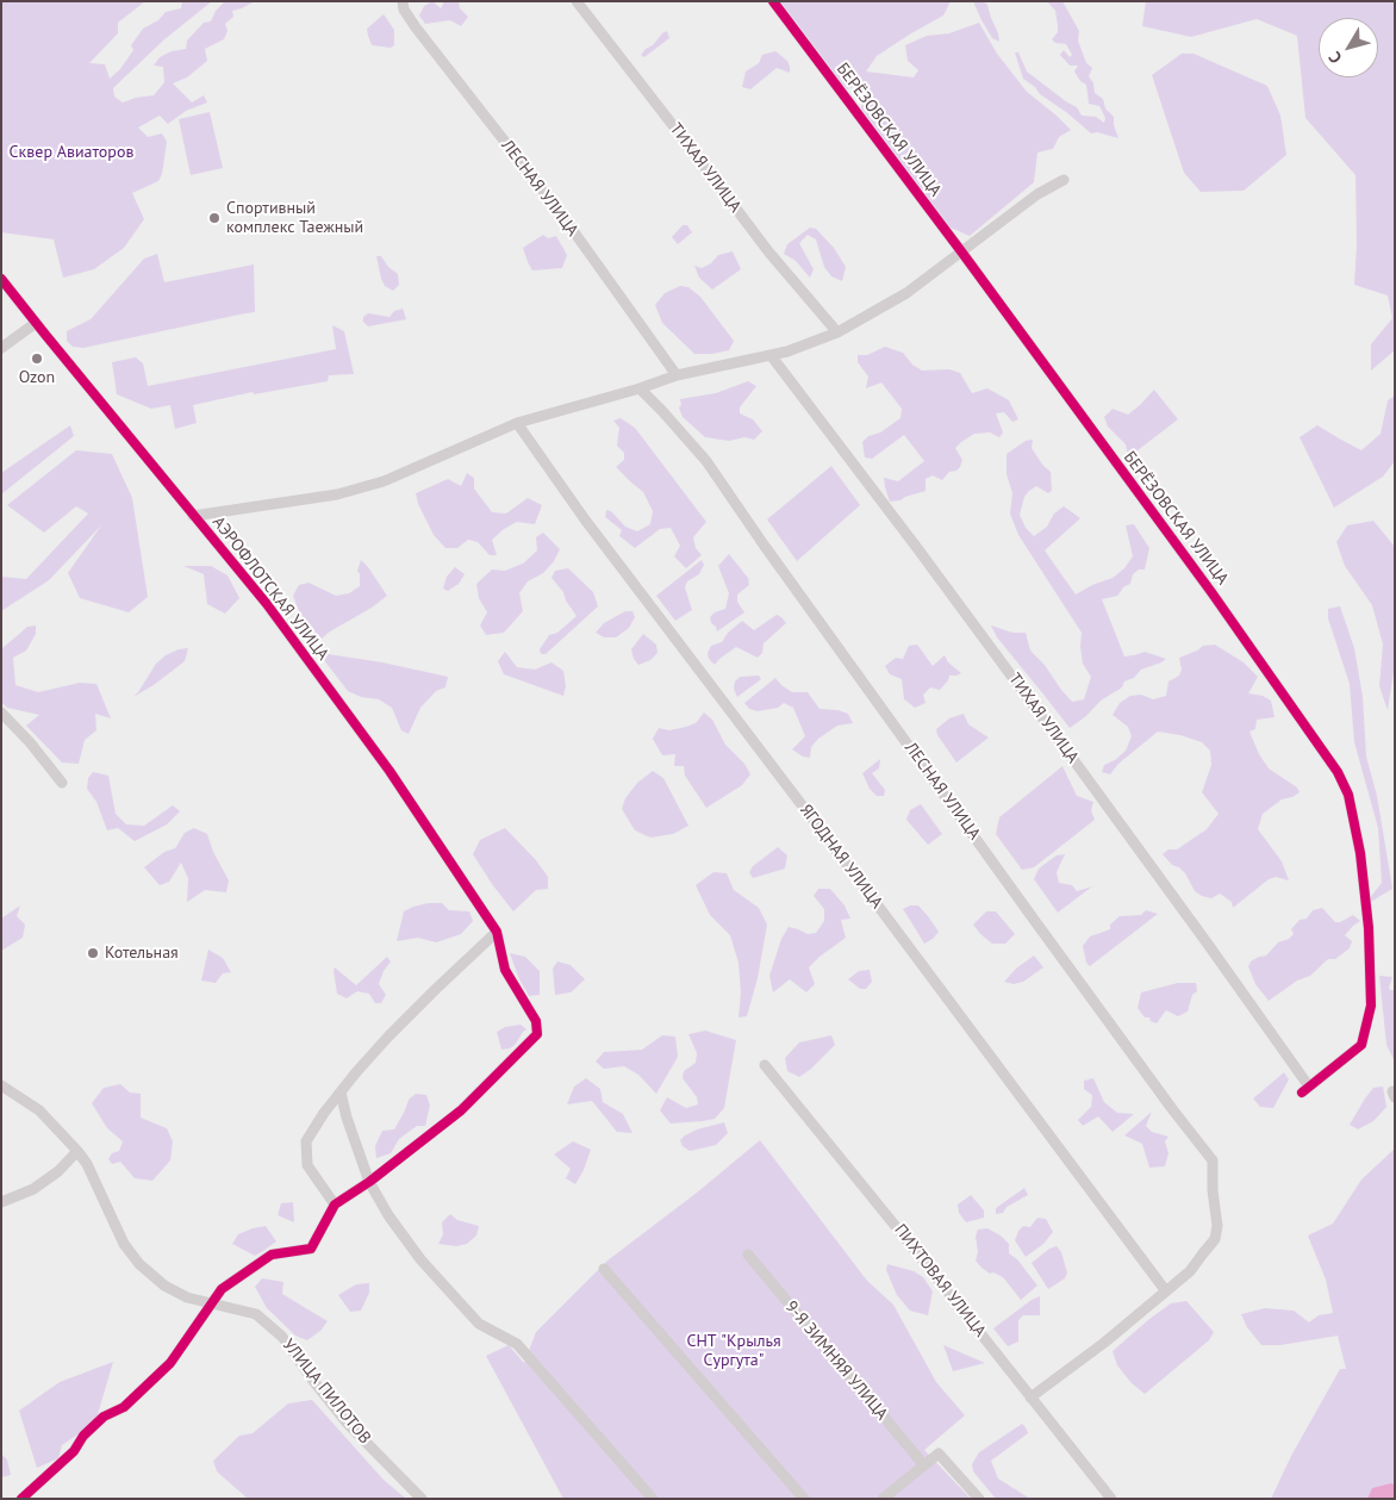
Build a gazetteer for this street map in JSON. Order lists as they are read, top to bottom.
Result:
{
  "streets": {
    "street": [
      "БЕРЁЗОВСКАЯ УЛИЦА",
      "ТИХАЯ УЛИЦА",
      "ЛЕСНАЯ УЛИЦА",
      "АЭРОФЛОТСКАЯ УЛИЦА",
      "ЯГОДНАЯ УЛИЦА",
      "ПИХТОВАЯ УЛИЦА",
      "9-Я ЗИМНЯЯ УЛИЦА",
      "УЛИЦА ПИЛОТОВ"
    ]
  },
  "crossings": [
    ["БЕРЁЗОВСКАЯ УЛИЦА", "ТИХАЯ УЛИЦА"],
    ["ЛЕСНАЯ УЛИЦА", "ЯГОДНАЯ УЛИЦА"],
    ["ЛЕСНАЯ УЛИЦА", "ПИХТОВАЯ УЛИЦА"]
  ],
  "parks": ["Сквер Авиаторов", "CНТ \"Крылья Сургута\""],
  "places": ["Спортивный комплекс Таежный", "Ozon", "Котельная"],
  "north": "bottom left"
}
